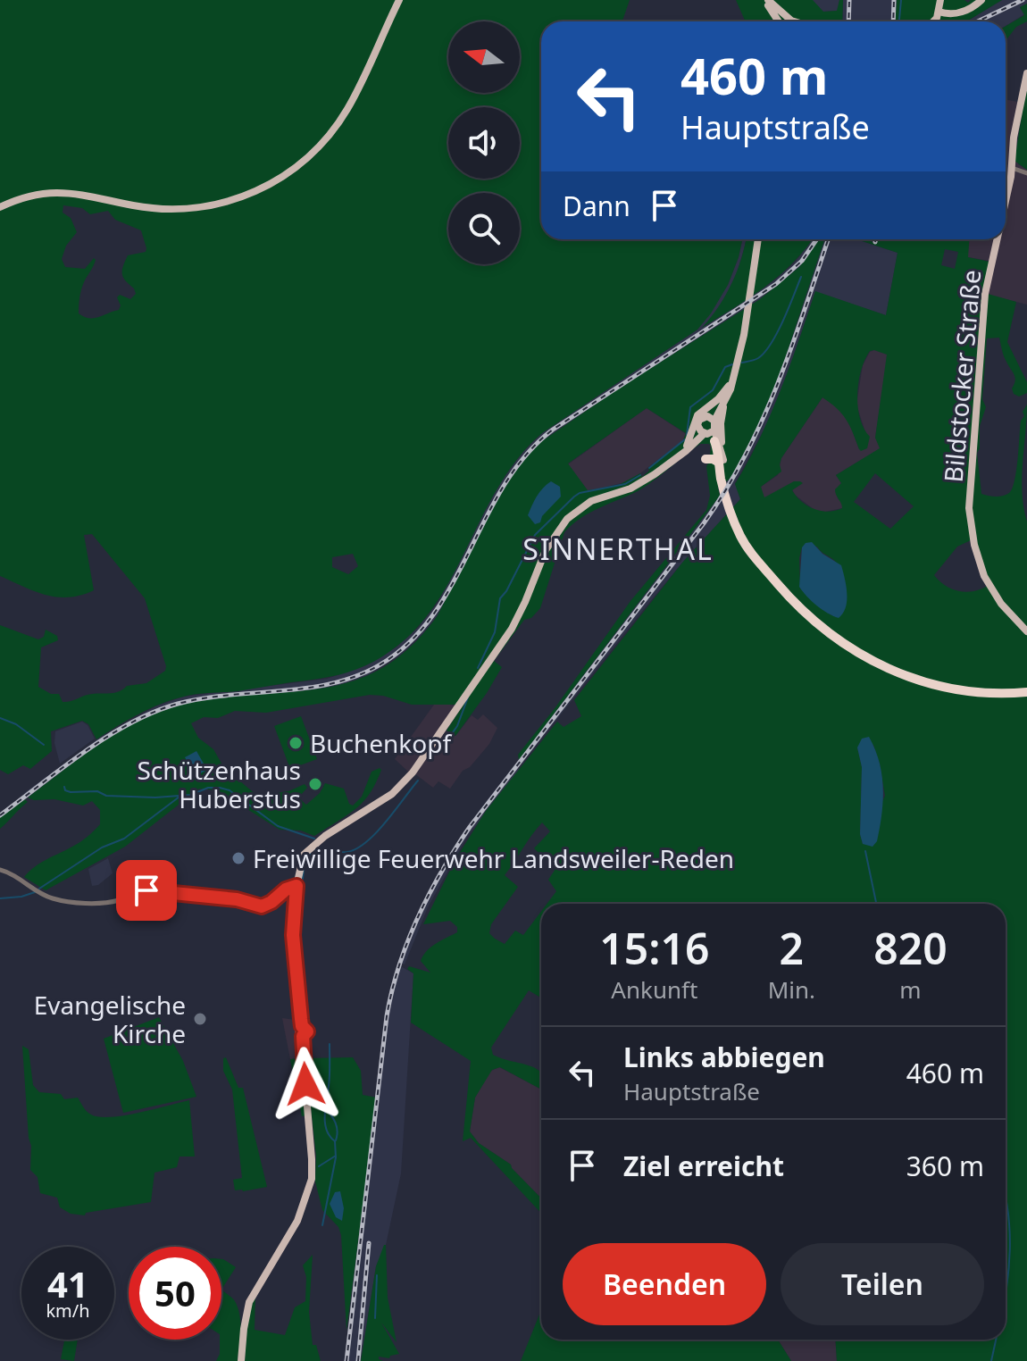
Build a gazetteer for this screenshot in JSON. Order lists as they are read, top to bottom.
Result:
{
  "streets": {
    "main road": ["Bildstocker Straße"]
  },
  "districts": ["SINNERTHAL"],
  "places": [
    "Buchenkopf",
    "Schützenhaus Huberstus",
    "Freiwillige Feuerwehr Landsweiler-Reden",
    "Evangelische Kirche"
  ],
  "north": "left",
  "page": {
    "turn": ["460 m", "Hauptstraße"],
    "then": "Dann",
    "eta": [
      "15:16",
      "Ankunft",
      "2",
      "Min.",
      "820",
      "m"
    ],
    "list": [
      {
        "name": "Links abbiegen",
        "note": "Hauptstraße",
        "value": "460 m"
      },
      {
        "name": "Ziel erreicht",
        "value": "360 m"
      }
    ],
    "buttons": ["Beenden", "Teilen"],
    "speed": "41 km/h",
    "limit": "50"
  }
}
